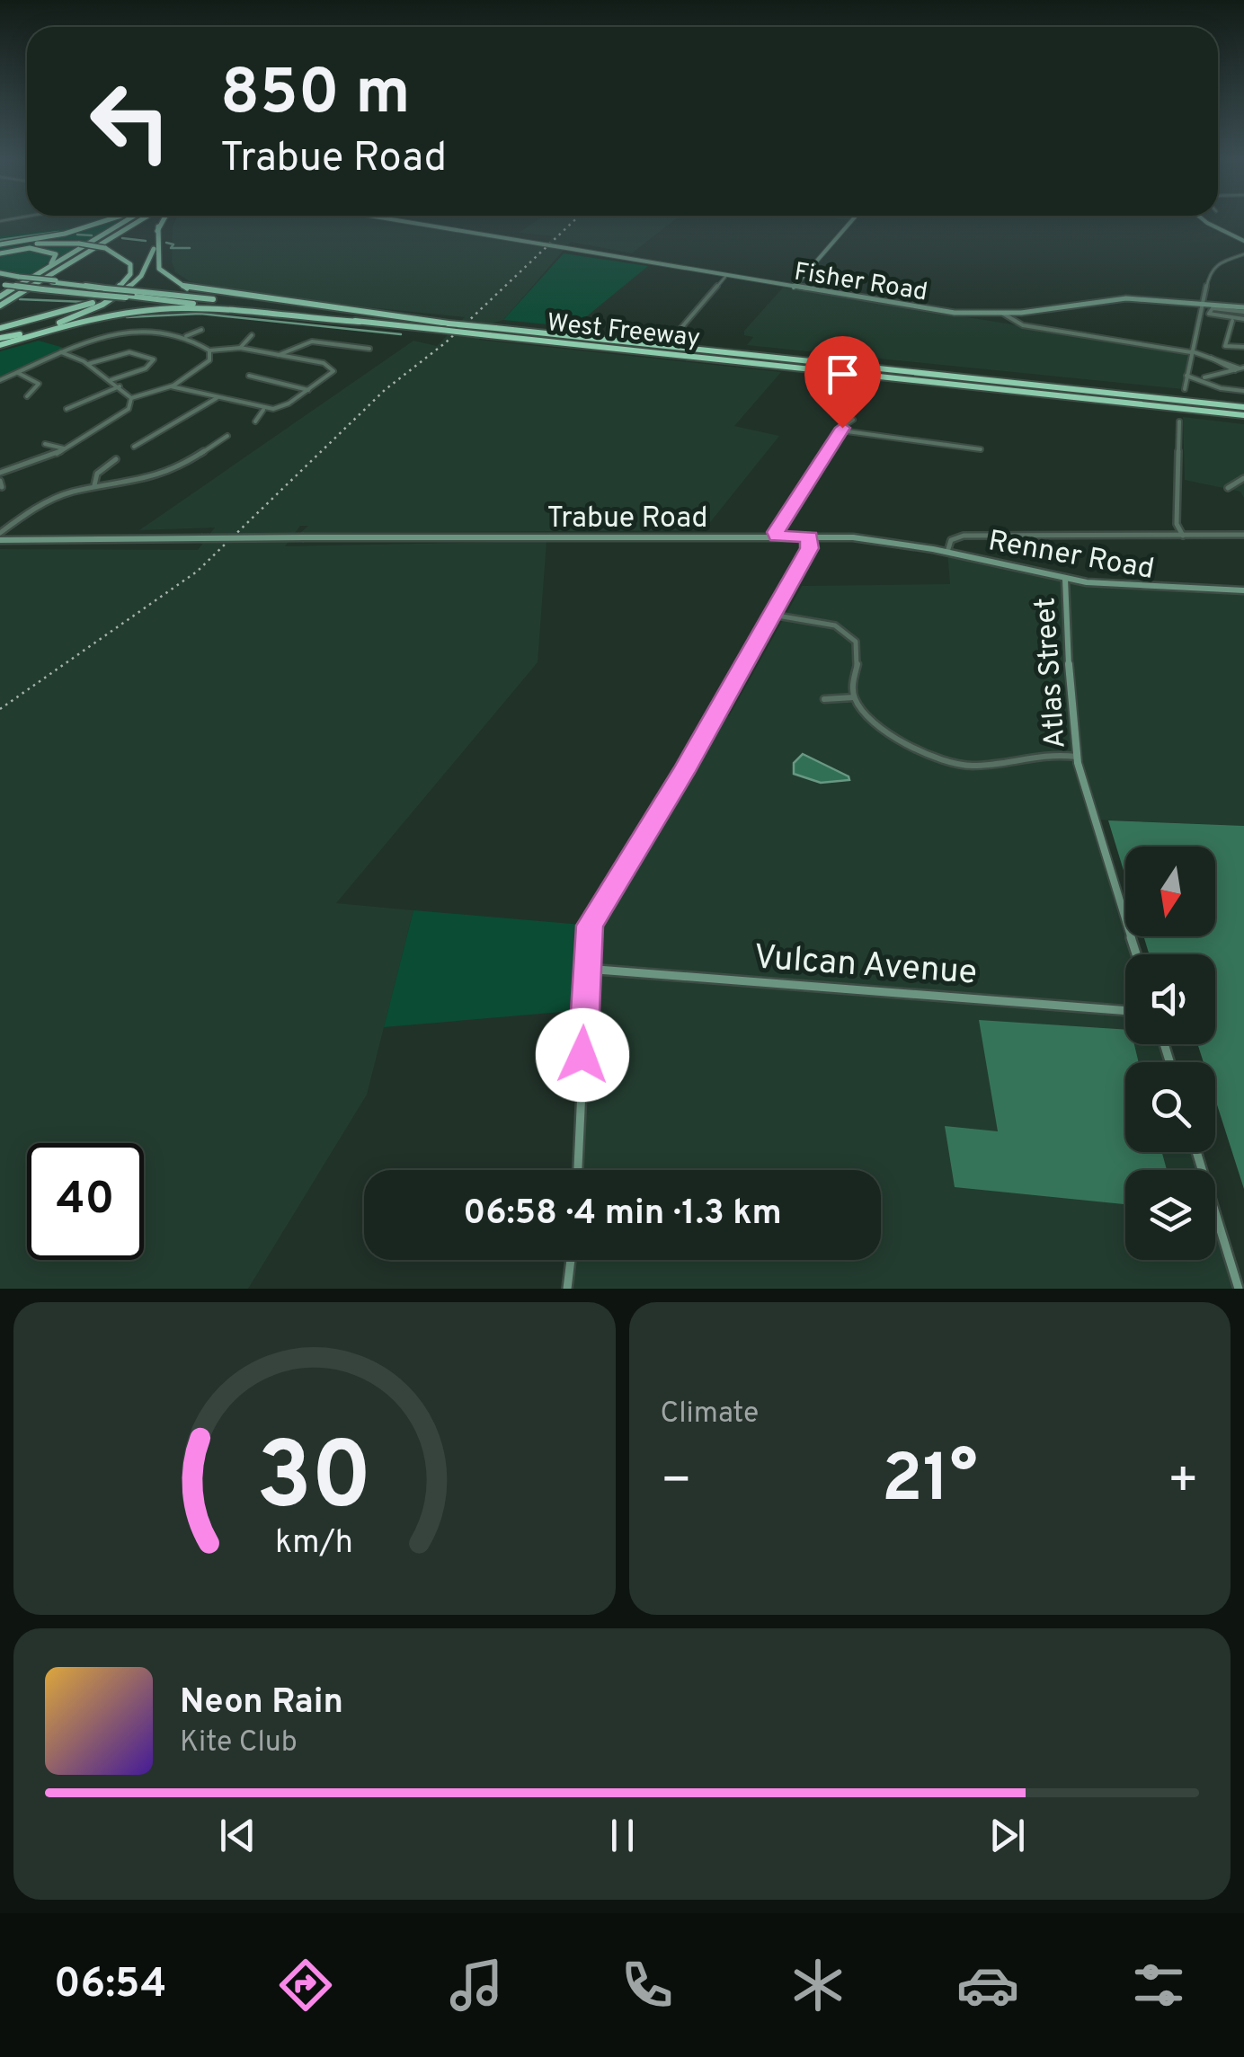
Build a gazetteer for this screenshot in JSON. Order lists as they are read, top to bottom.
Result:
{
  "streets": {
    "highway": ["West Freeway"],
    "main road": [
      "Fisher Road",
      "Trabue Road",
      "Renner Road",
      "Atlas Street",
      "Vulcan Avenue"
    ]
  },
  "crossings": [
    ["Trabue Road", "Renner Road"],
    ["Renner Road", "Atlas Street"]
  ],
  "north": "bottom",
  "page": {
    "turn": ["850 m", "Trabue Road"],
    "limit": "40",
    "trip": "06:58 · 4 min · 1.3 km",
    "tile": "Climate",
    "heat": ["−", "21°", "+"],
    "song": ["Neon Rain", "Kite Club"],
    "tabs": "06:54",
    "gauge": ["30", "km/h"]
  }
}
